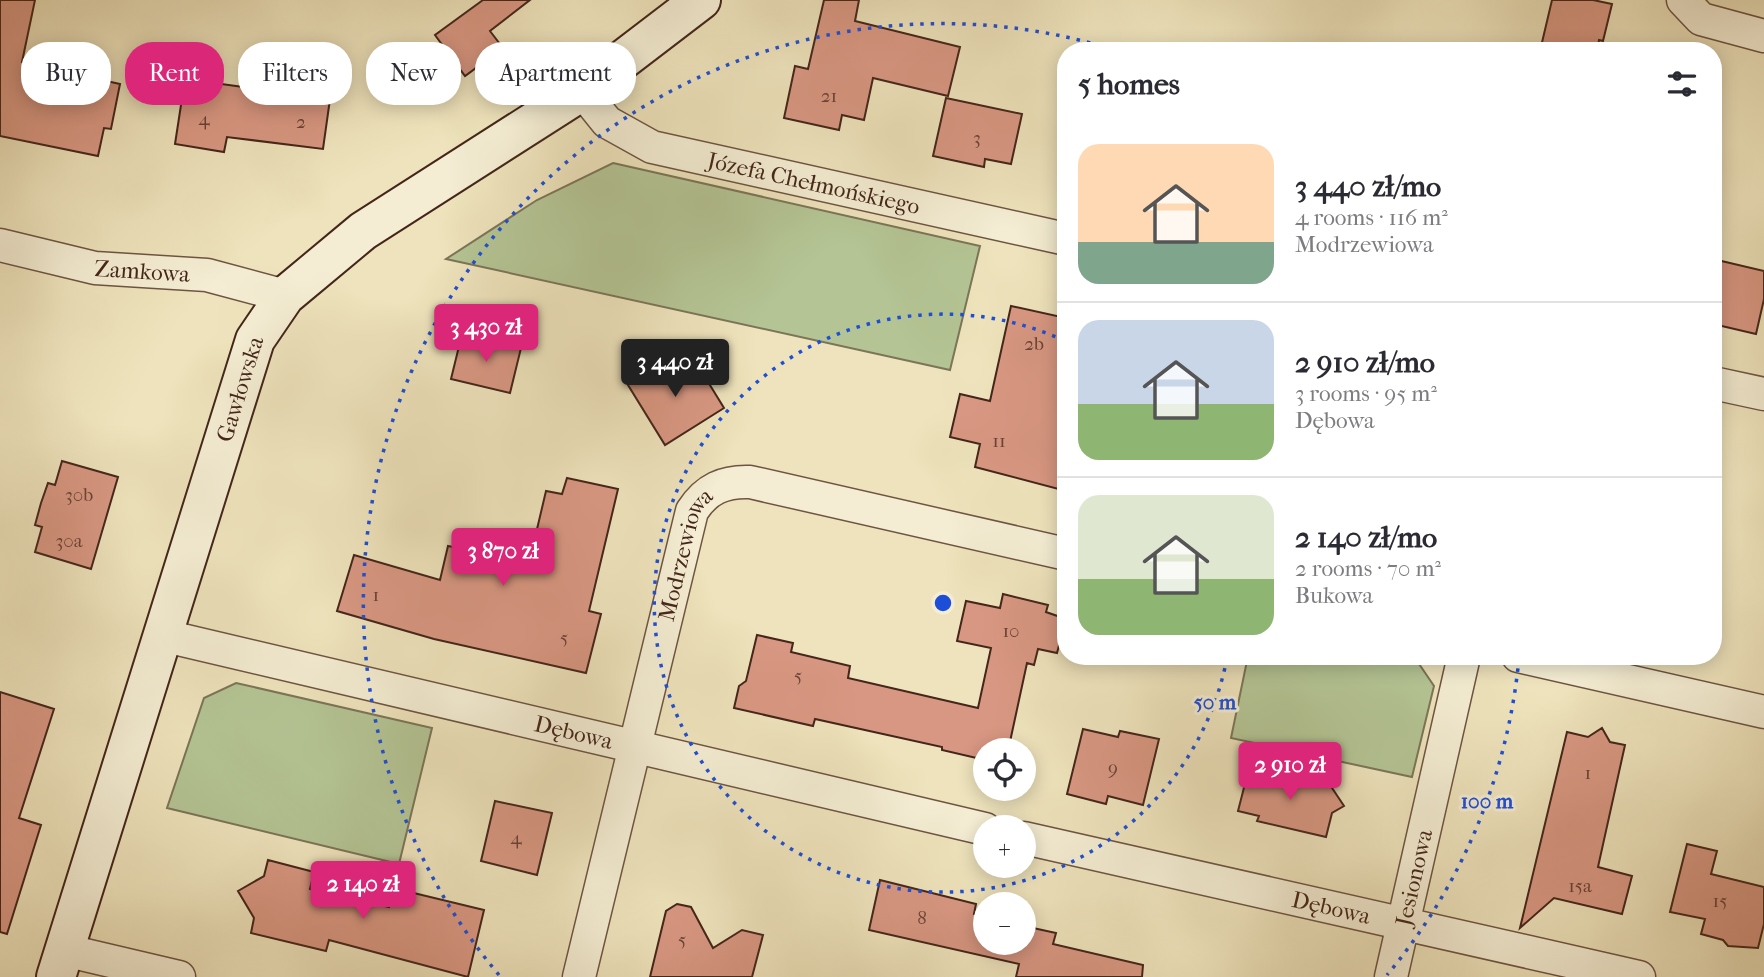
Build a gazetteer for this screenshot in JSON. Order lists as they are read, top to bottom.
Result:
{
  "streets": {
    "street": [
      "Józefa Chełmońskiego",
      "Zamkowa",
      "Gawłowska",
      "Modrzewiowa",
      "Dębowa",
      "Jesionowa"
    ]
  },
  "crossings": [
    ["Zamkowa", "Gawłowska"],
    ["Gawłowska", "Dębowa"],
    ["Modrzewiowa", "Dębowa"],
    ["Dębowa", "Jesionowa"]
  ],
  "house_numbers": [
    "21",
    "4",
    "2",
    "3",
    "2b",
    "11",
    "30b",
    "30a",
    "1",
    "10",
    "5",
    "5",
    "9",
    "1",
    "4",
    "15a",
    "15",
    "8",
    "5"
  ],
  "page": {
    "chip": [
      "Buy",
      "Rent",
      "Filters",
      "New",
      "Apartment"
    ],
    "heading": "5 homes",
    "list": [
      {
        "name": "3 440 zł/mo",
        "note": "4 rooms · 116 m² · Modrzewiowa"
      },
      {
        "name": "2 910 zł/mo",
        "note": "3 rooms · 95 m² · Dębowa"
      },
      {
        "name": "2 140 zł/mo",
        "note": "2 rooms · 70 m² · Bukowa"
      }
    ],
    "price": [
      "3 430 zł",
      "3 440 zł",
      "3 870 zł",
      "2 910 zł",
      "2 140 zł"
    ],
    "map_buttons": ["+", "−"]
  },
  "rings": ["50 m", "100 m"]
}
